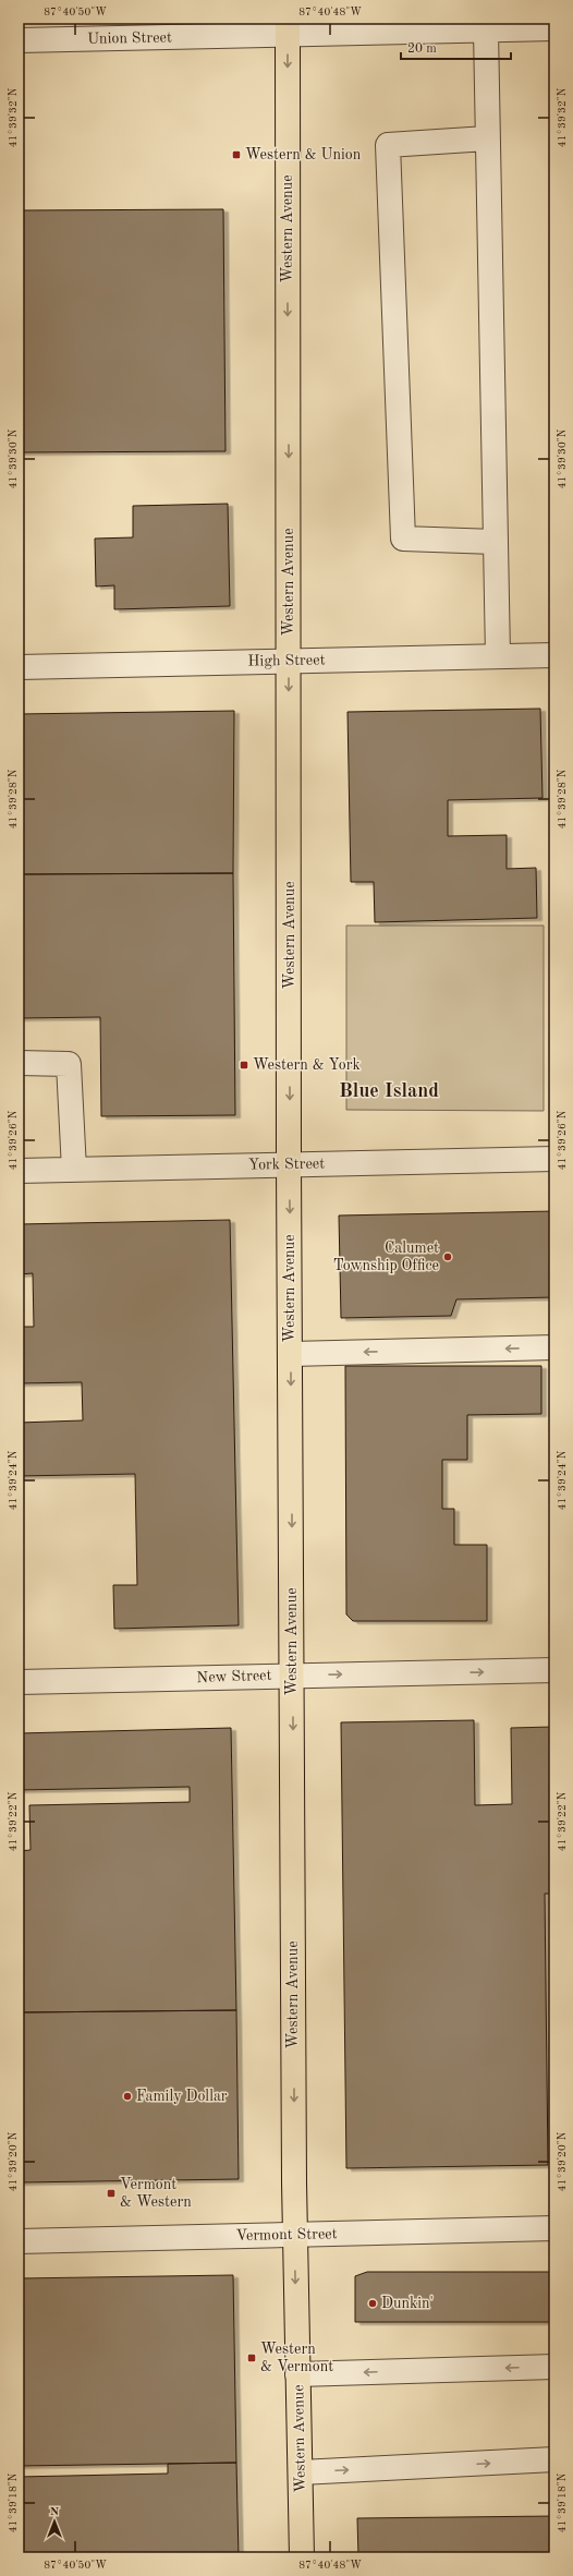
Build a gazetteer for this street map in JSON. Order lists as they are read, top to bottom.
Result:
{
  "streets": {
    "main road": ["Western Avenue"],
    "street": [
      "Union Street",
      "High Street",
      "York Street",
      "New Street",
      "Vermont Street"
    ]
  },
  "crossings": [
    ["Union Street", "Western Avenue"],
    ["Western Avenue", "High Street"],
    ["Western Avenue", "York Street"],
    ["Western Avenue", "New Street"],
    ["Western Avenue", "Vermont Street"]
  ],
  "one_way": ["Western Avenue", "New Street"],
  "districts": ["Blue Island"],
  "places": {
    "transit": [
      "Western & Union",
      "Western & York",
      "Vermont & Western",
      "Western & Vermont"
    ],
    "other": ["Calumet Township Office", "Family Dollar", "Dunkin'"]
  },
  "scale_bar": "20 m",
  "north": "top",
  "coordinates": [
    "87°40'50\"W",
    "87°40'48\"W",
    "41°39'32\"N",
    "41°39'30\"N",
    "41°39'28\"N",
    "41°39'26\"N",
    "41°39'24\"N",
    "41°39'22\"N",
    "41°39'20\"N",
    "41°39'18\"N"
  ]
}
